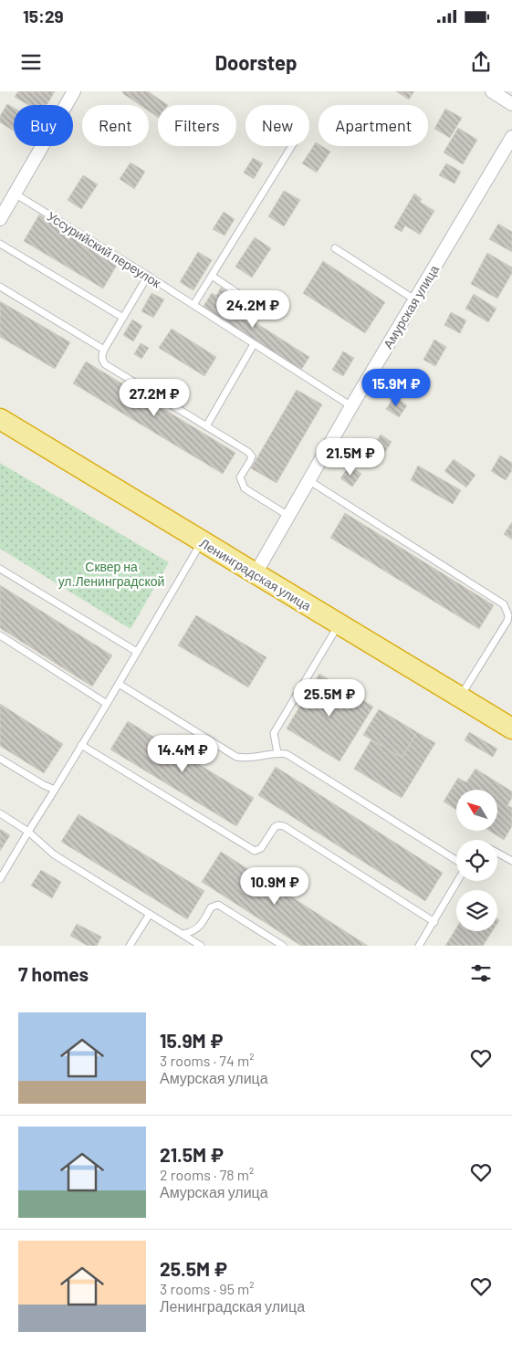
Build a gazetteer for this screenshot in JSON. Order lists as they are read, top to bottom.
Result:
{
  "streets": {
    "highway": ["Ленинградская улица"],
    "street": ["Амурская улица"],
    "lane": ["Уссурийский переулок"]
  },
  "crossings": [
    ["Уссурийский переулок", "Амурская улица"],
    ["Амурская улица", "Ленинградская улица"]
  ],
  "parks": ["Сквер на ул.Ленинградской"],
  "north": "top left",
  "page": {
    "status": "15:29",
    "header": "Doorstep",
    "chip": [
      "Buy",
      "Rent",
      "Filters",
      "New",
      "Apartment"
    ],
    "price": [
      "24.2M ₽",
      "15.9M ₽",
      "27.2M ₽",
      "21.5M ₽",
      "25.5M ₽",
      "14.4M ₽",
      "10.9M ₽"
    ],
    "heading": "7 homes",
    "list": [
      {
        "name": "15.9M ₽",
        "note": "3 rooms · 74 m² · Амурская улица"
      },
      {
        "name": "21.5M ₽",
        "note": "2 rooms · 78 m² · Амурская улица"
      },
      {
        "name": "25.5M ₽",
        "note": "3 rooms · 95 m² · Ленинградская улица"
      }
    ]
  }
}
